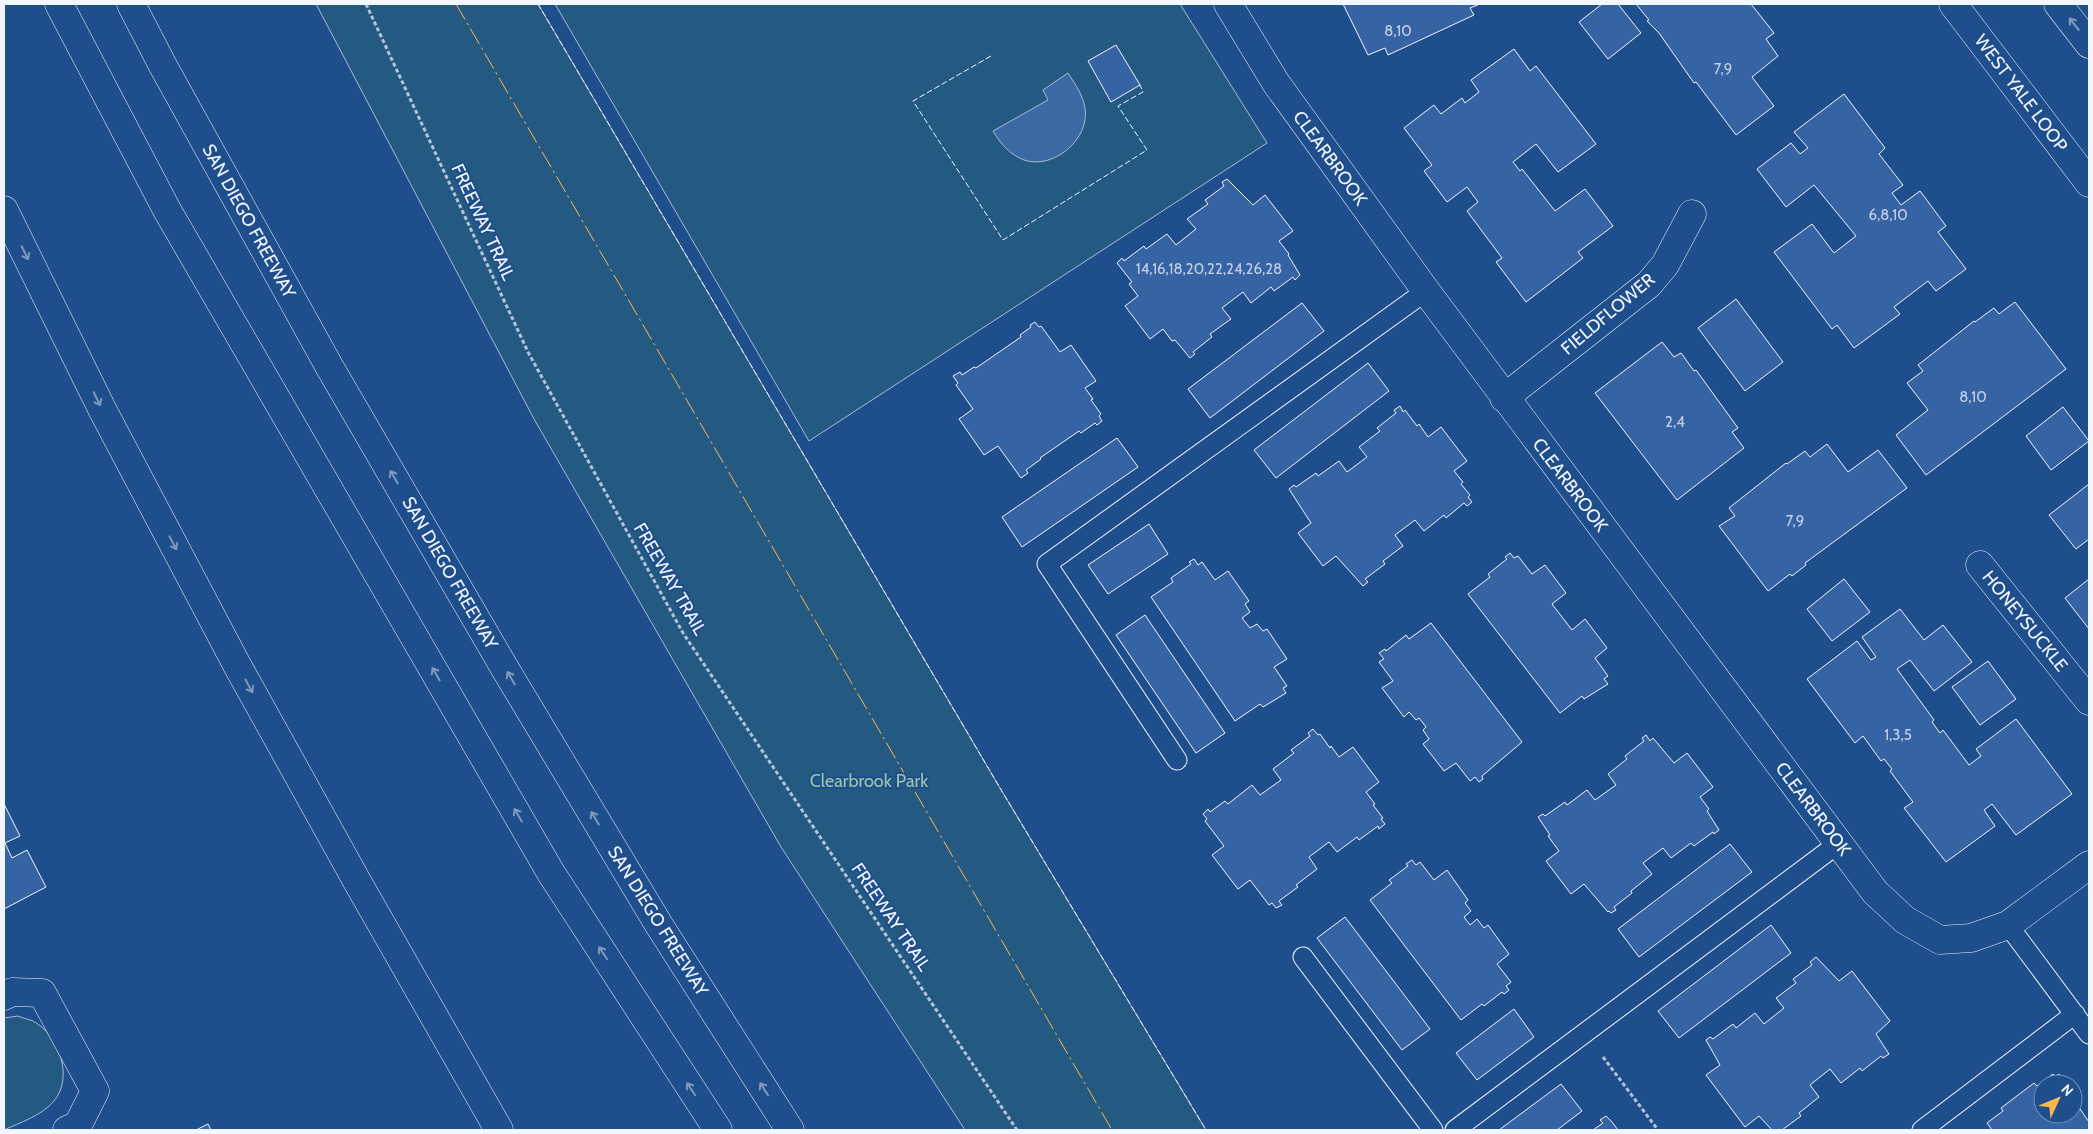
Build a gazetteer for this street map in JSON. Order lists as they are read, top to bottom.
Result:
{
  "streets": {
    "main road": [
      "WEST YALE LOOP",
      "CLEARBROOK",
      "SAN DIEGO FREEWAY",
      "FIELDFLOWER",
      "HONEYSUCKLE"
    ],
    "path": ["FREEWAY TRAIL"]
  },
  "crossings": [
    ["CLEARBROOK", "FIELDFLOWER"]
  ],
  "parks": ["Clearbrook Park"],
  "house_numbers": [
    "8,10",
    "7,9",
    "6,8,10",
    "14,16,18,20,22,24,26,28",
    "8,10",
    "2,4",
    "7,9",
    "1,3,5"
  ],
  "north": "top right"
}
